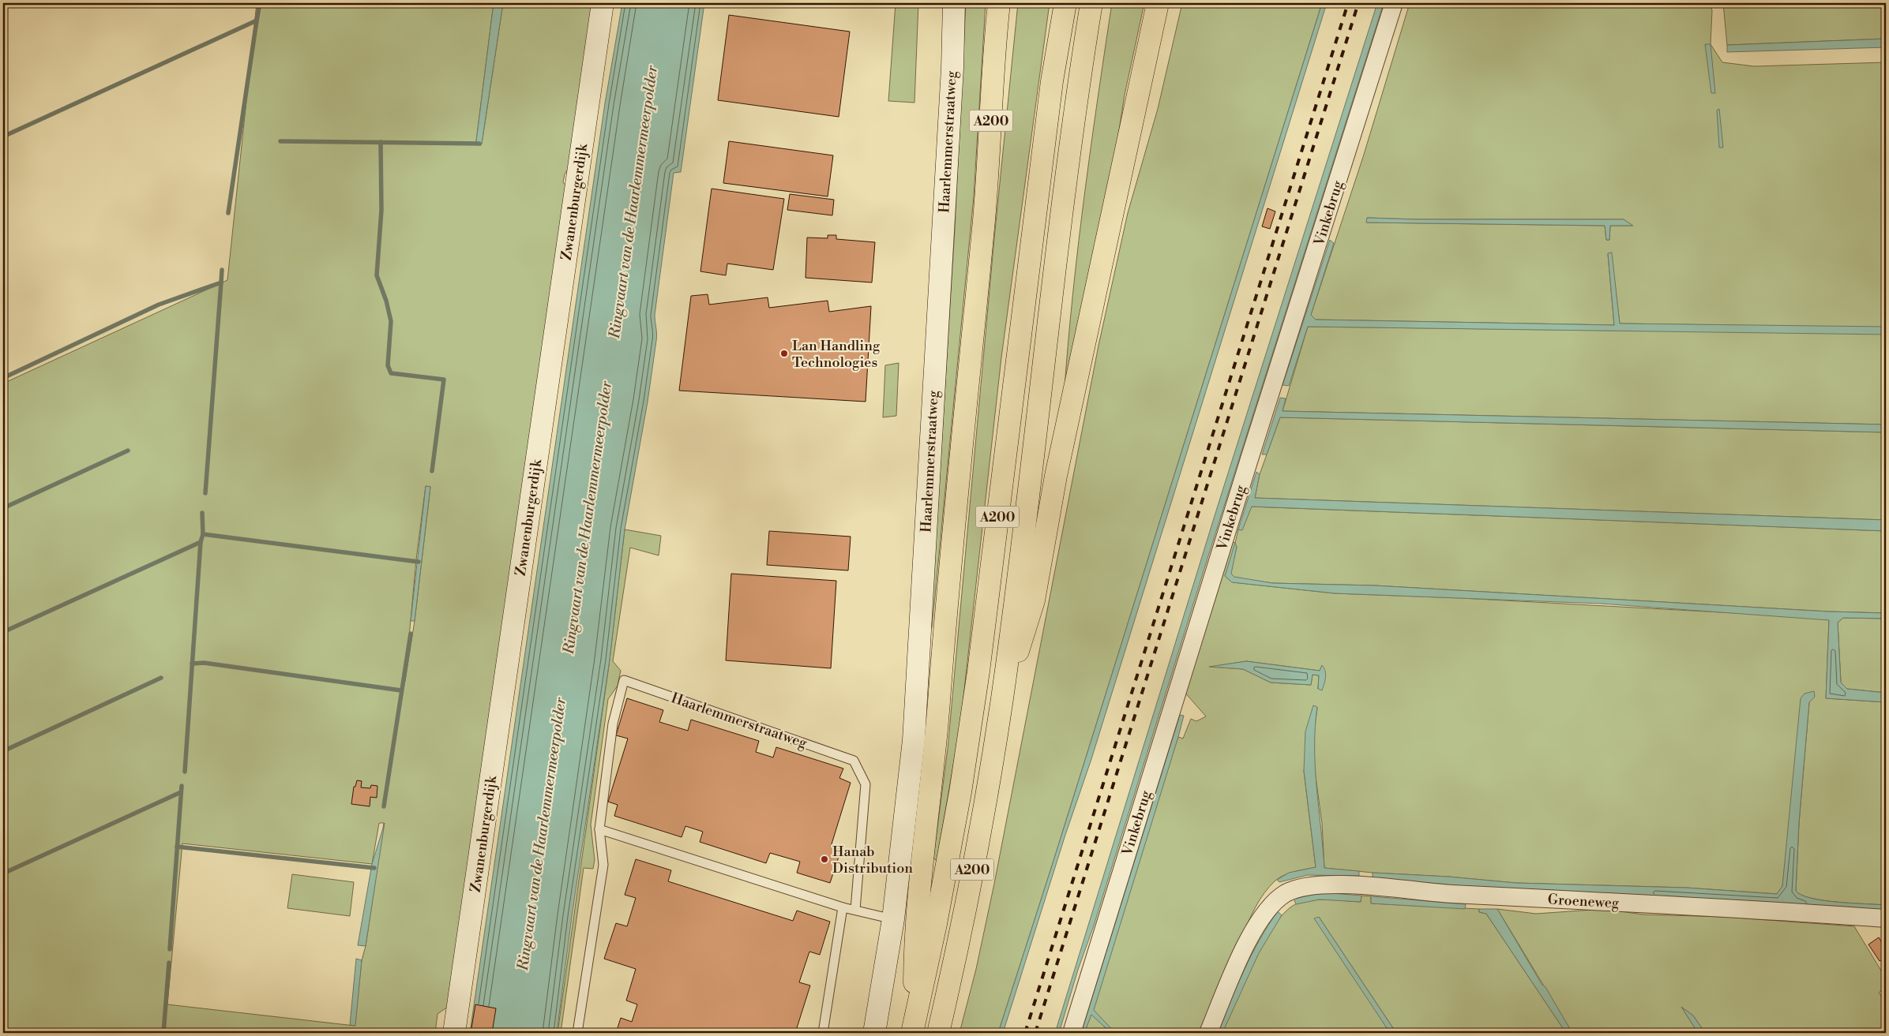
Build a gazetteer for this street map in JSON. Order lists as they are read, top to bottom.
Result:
{
  "streets": {
    "highway": ["A200"],
    "street": [
      "Haarlemmerstraatweg",
      "Zwanenburgerdijk",
      "Vinkebrug",
      "Groeneweg"
    ]
  },
  "water": ["Ringvaart van de Haarlemmermeerpolder"],
  "places": ["Lan Handling Technologies", "Hanab Distribution"]
}
